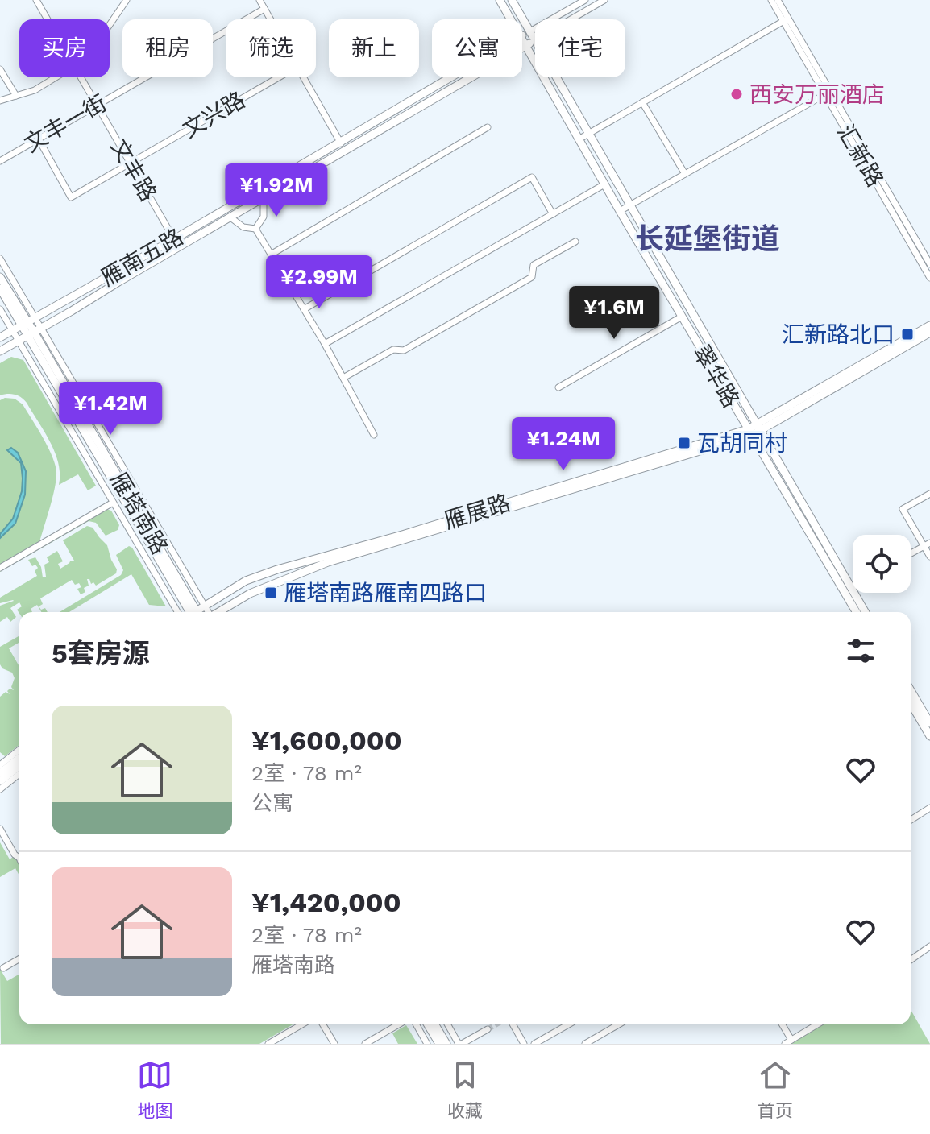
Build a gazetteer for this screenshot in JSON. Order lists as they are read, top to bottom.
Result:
{
  "streets": {
    "main road": [
      "雁南五路",
      "翠华路",
      "雁展路",
      "雁塔南路"
    ],
    "street": [
      "文兴路",
      "文丰一街",
      "汇新路",
      "文丰路"
    ]
  },
  "crossings": [
    ["文兴路", "文丰一街"],
    ["文兴路", "文丰路"],
    ["文丰一街", "文丰路"],
    ["文丰路", "雁南五路"],
    ["雁南五路", "翠华路"],
    ["雁南五路", "雁塔南路"],
    ["翠华路", "雁展路"]
  ],
  "districts": ["长延堡街道"],
  "places": {
    "other": ["西安万丽酒店"],
    "transit": ["汇新路北口", "瓦胡同村", "雁塔南路雁南四路口"]
  },
  "page": {
    "chip": [
      "买房",
      "租房",
      "筛选",
      "新上",
      "公寓",
      "住宅"
    ],
    "price": [
      "¥1.92M",
      "¥2.99M",
      "¥1.6M",
      "¥1.42M",
      "¥1.24M"
    ],
    "heading": "5套房源",
    "list": [
      {
        "name": "¥1,600,000",
        "note": "2室 · 78 m² · 公寓"
      },
      {
        "name": "¥1,420,000",
        "note": "2室 · 78 m² · 雁塔南路"
      }
    ],
    "tabs": ["地图", "收藏", "首页"]
  }
}
